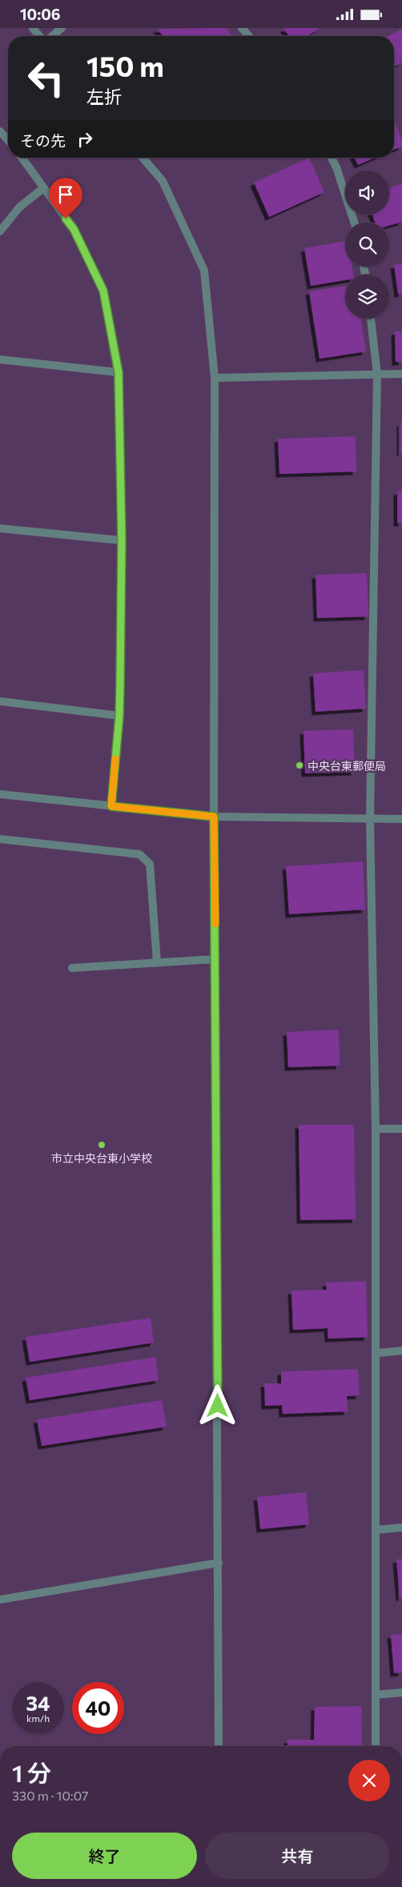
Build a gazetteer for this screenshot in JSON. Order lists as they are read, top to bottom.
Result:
{
  "places": ["中央台東郵便局", "市立中央台東小学校"],
  "page": {
    "status": "10:06",
    "turn": ["150 m", "左折"],
    "then": "その先",
    "speed": "34 km/h",
    "limit": "40",
    "heading": ["1 分", "330 m · 10:07"],
    "buttons": ["終了", "共有"]
  }
}
